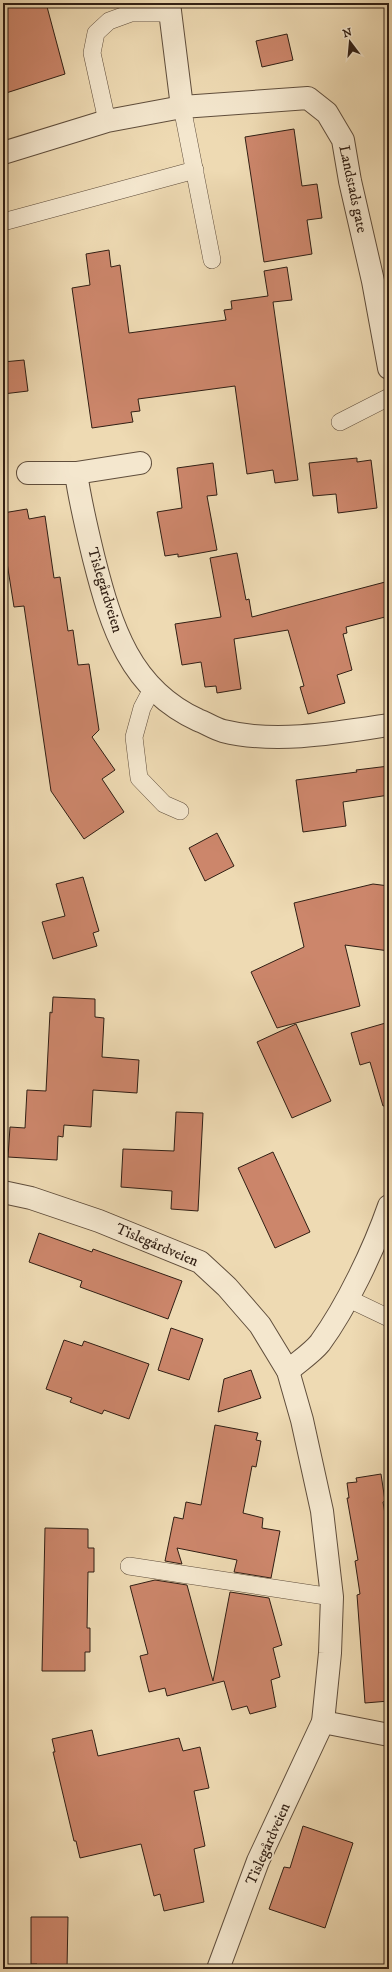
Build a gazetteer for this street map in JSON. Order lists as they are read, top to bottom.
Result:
{
  "streets": {
    "street": ["Landstads gate", "Tislegårdveien"]
  },
  "north": "top"
}
